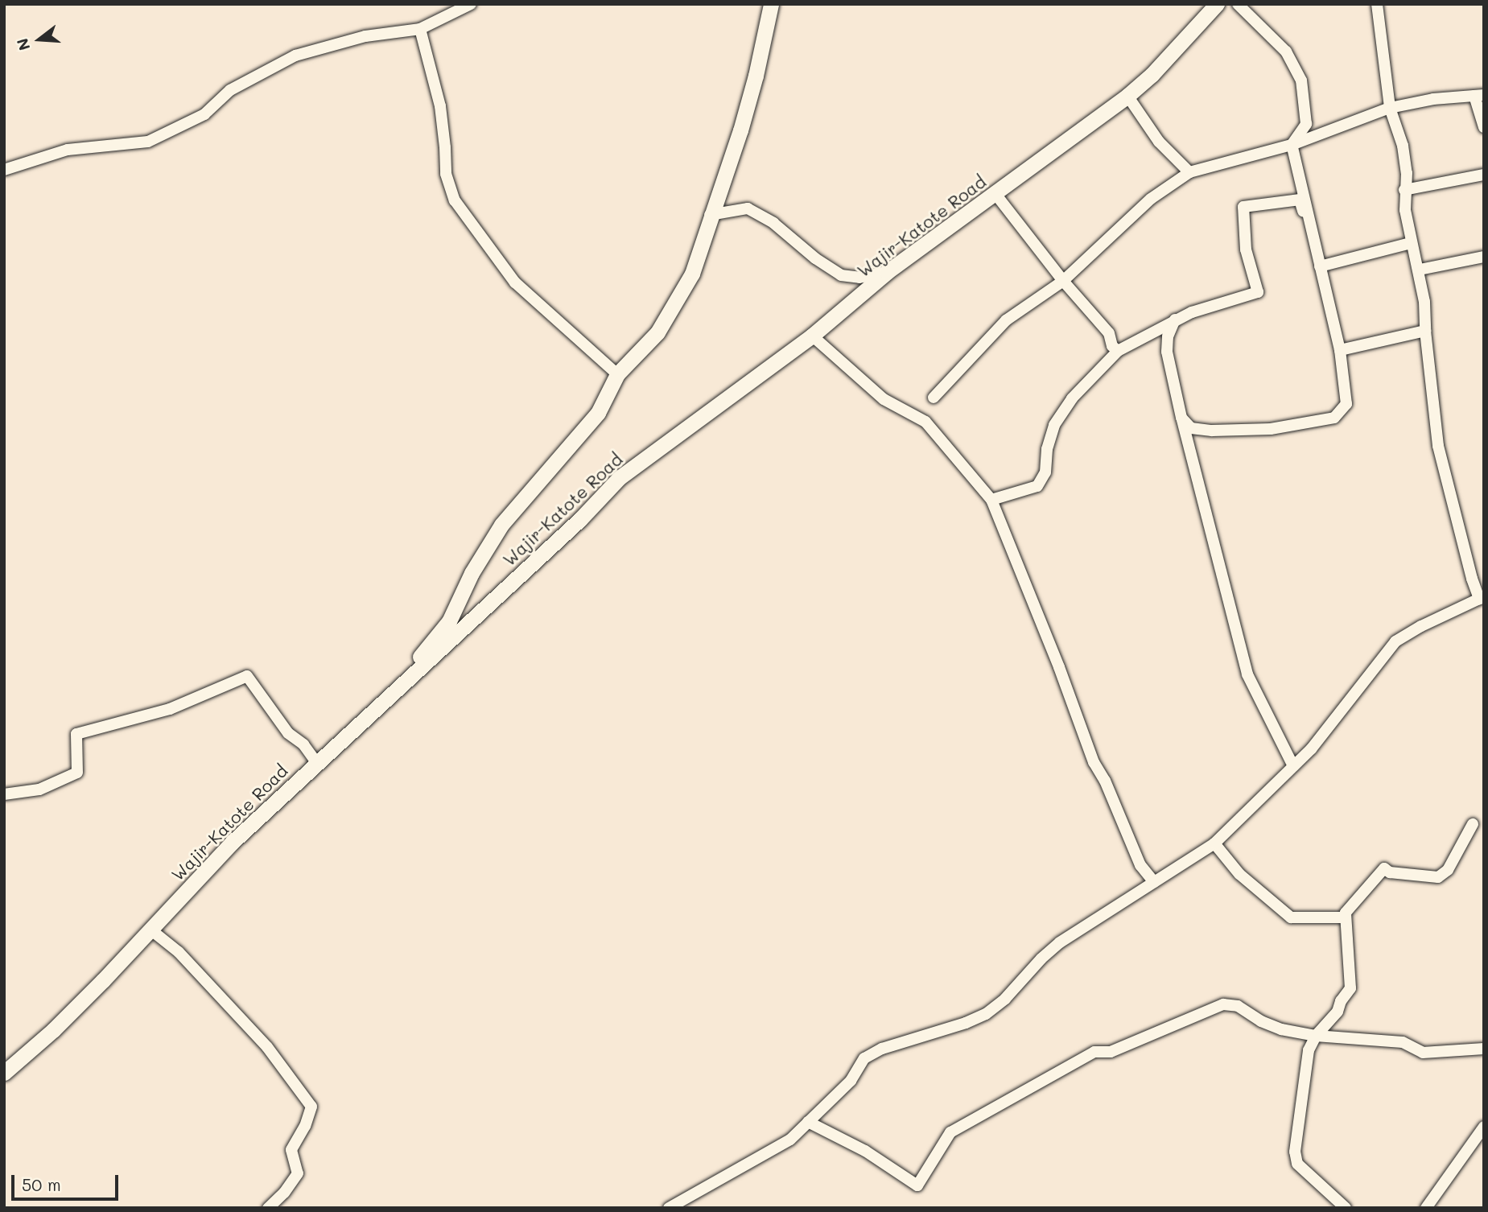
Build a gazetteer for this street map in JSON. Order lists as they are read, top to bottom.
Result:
{
  "streets": {
    "street": ["Wajir-Katote Road"]
  },
  "scale_bar": "50 m",
  "north": "left"
}
